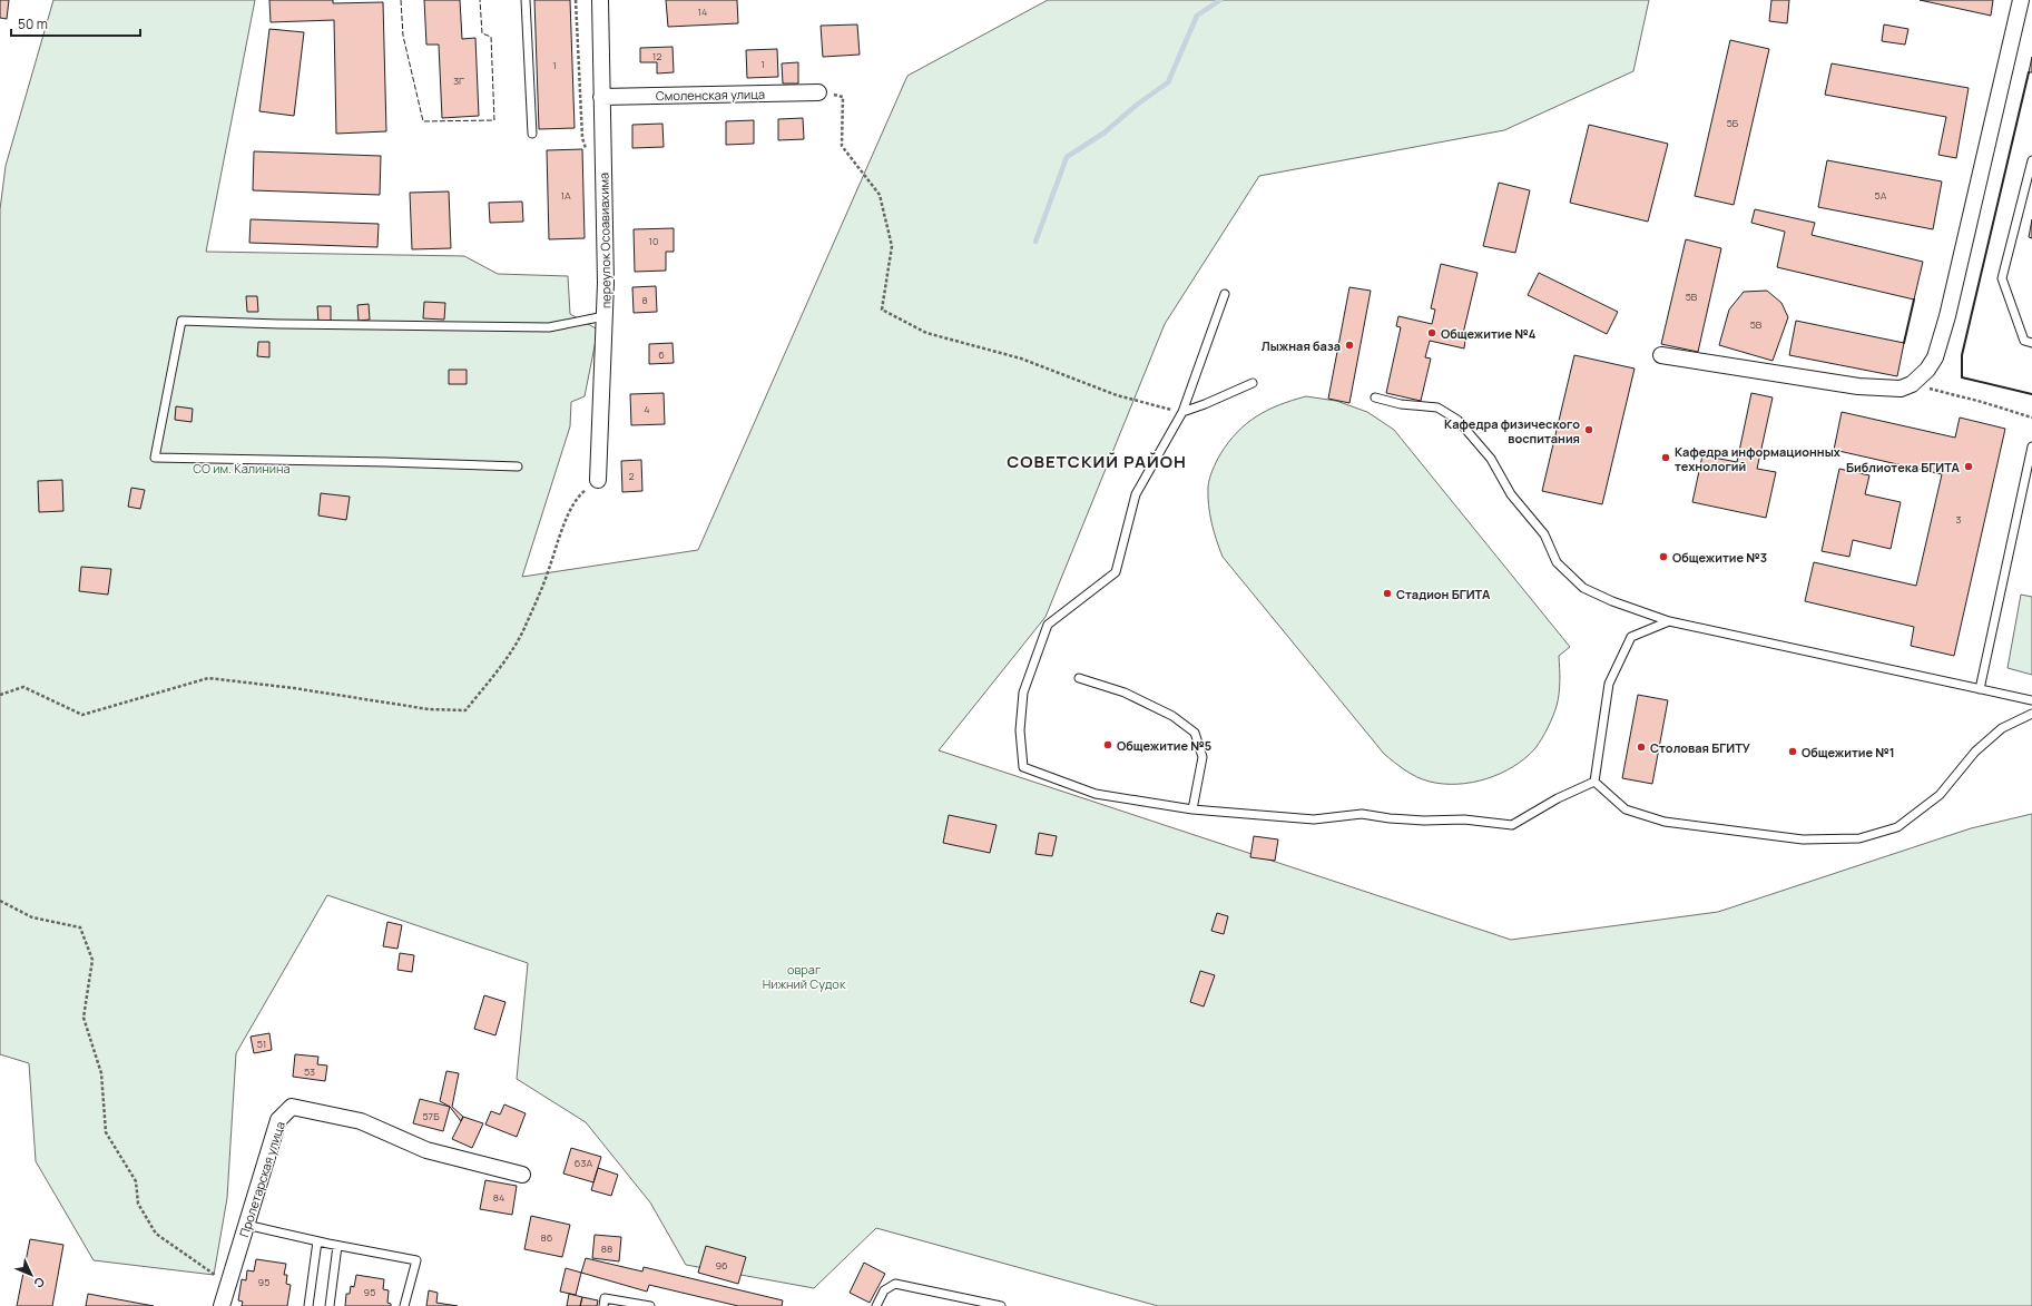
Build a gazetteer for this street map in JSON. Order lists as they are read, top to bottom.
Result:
{
  "streets": {
    "street": ["Смоленская улица", "переулок Осоавиахима", "Пролетарская улица"]
  },
  "crossings": [
    ["Смоленская улица", "переулок Осоавиахима"]
  ],
  "districts": ["СОВЕТСКИЙ РАЙОН"],
  "parks": ["СО им. Калинина", "овраг Нижний Судок"],
  "places": [
    "Общежитие №4",
    "Лыжная база",
    "Кафедра физического воспитания",
    "Кафедра информационных технологий",
    "Библиотека БГИТА",
    "Общежитие №3",
    "Стадион БГИТА",
    "Общежитие №5",
    "Столовая БГИТУ",
    "Общежитие №1"
  ],
  "house_numbers": [
    "14",
    "12",
    "1",
    "1",
    "3Г",
    "5Б",
    "1А",
    "5А",
    "10",
    "5В",
    "8",
    "5В",
    "6",
    "4",
    "2",
    "3",
    "51",
    "53",
    "57Б",
    "63А",
    "84",
    "86",
    "88",
    "96",
    "95",
    "95"
  ],
  "scale_bar": "50 m",
  "north": "bottom right"
}
